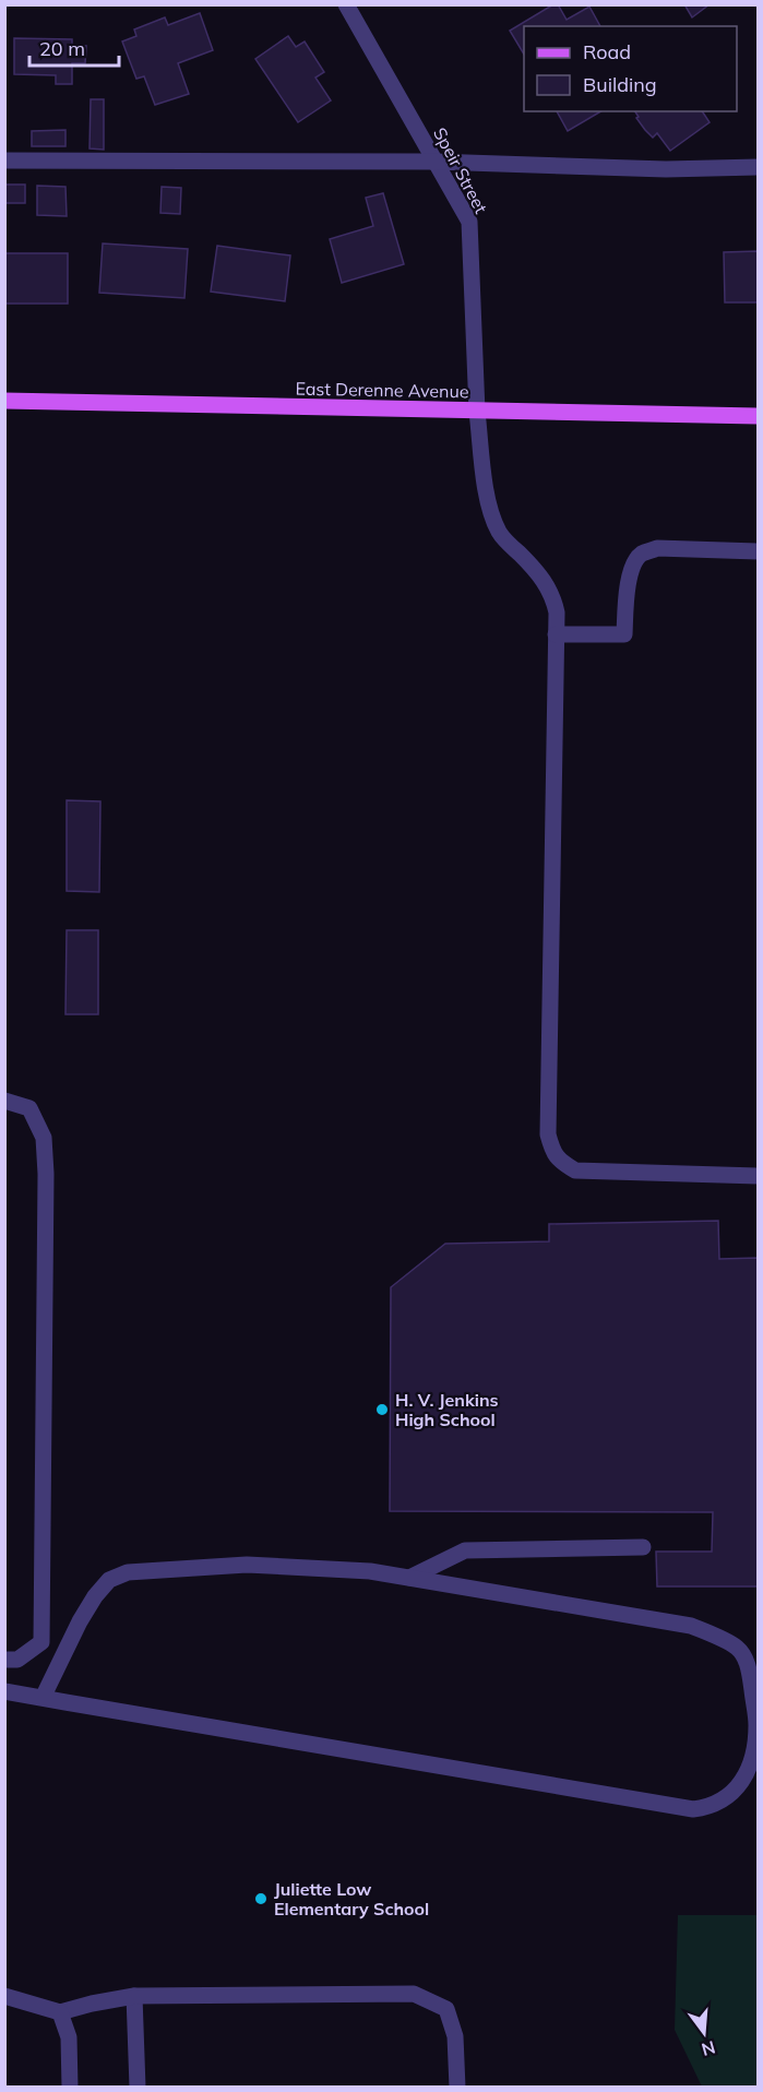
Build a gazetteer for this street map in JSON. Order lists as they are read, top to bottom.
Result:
{
  "streets": {
    "main road": ["East Derenne Avenue"],
    "street": ["Speir Street"]
  },
  "crossings": [
    ["Speir Street", "East Derenne Avenue"]
  ],
  "places": ["H. V. Jenkins High School", "Juliette Low Elementary School"],
  "legend": ["Road", "Building"],
  "scale_bar": "20 m",
  "north": "bottom"
}
